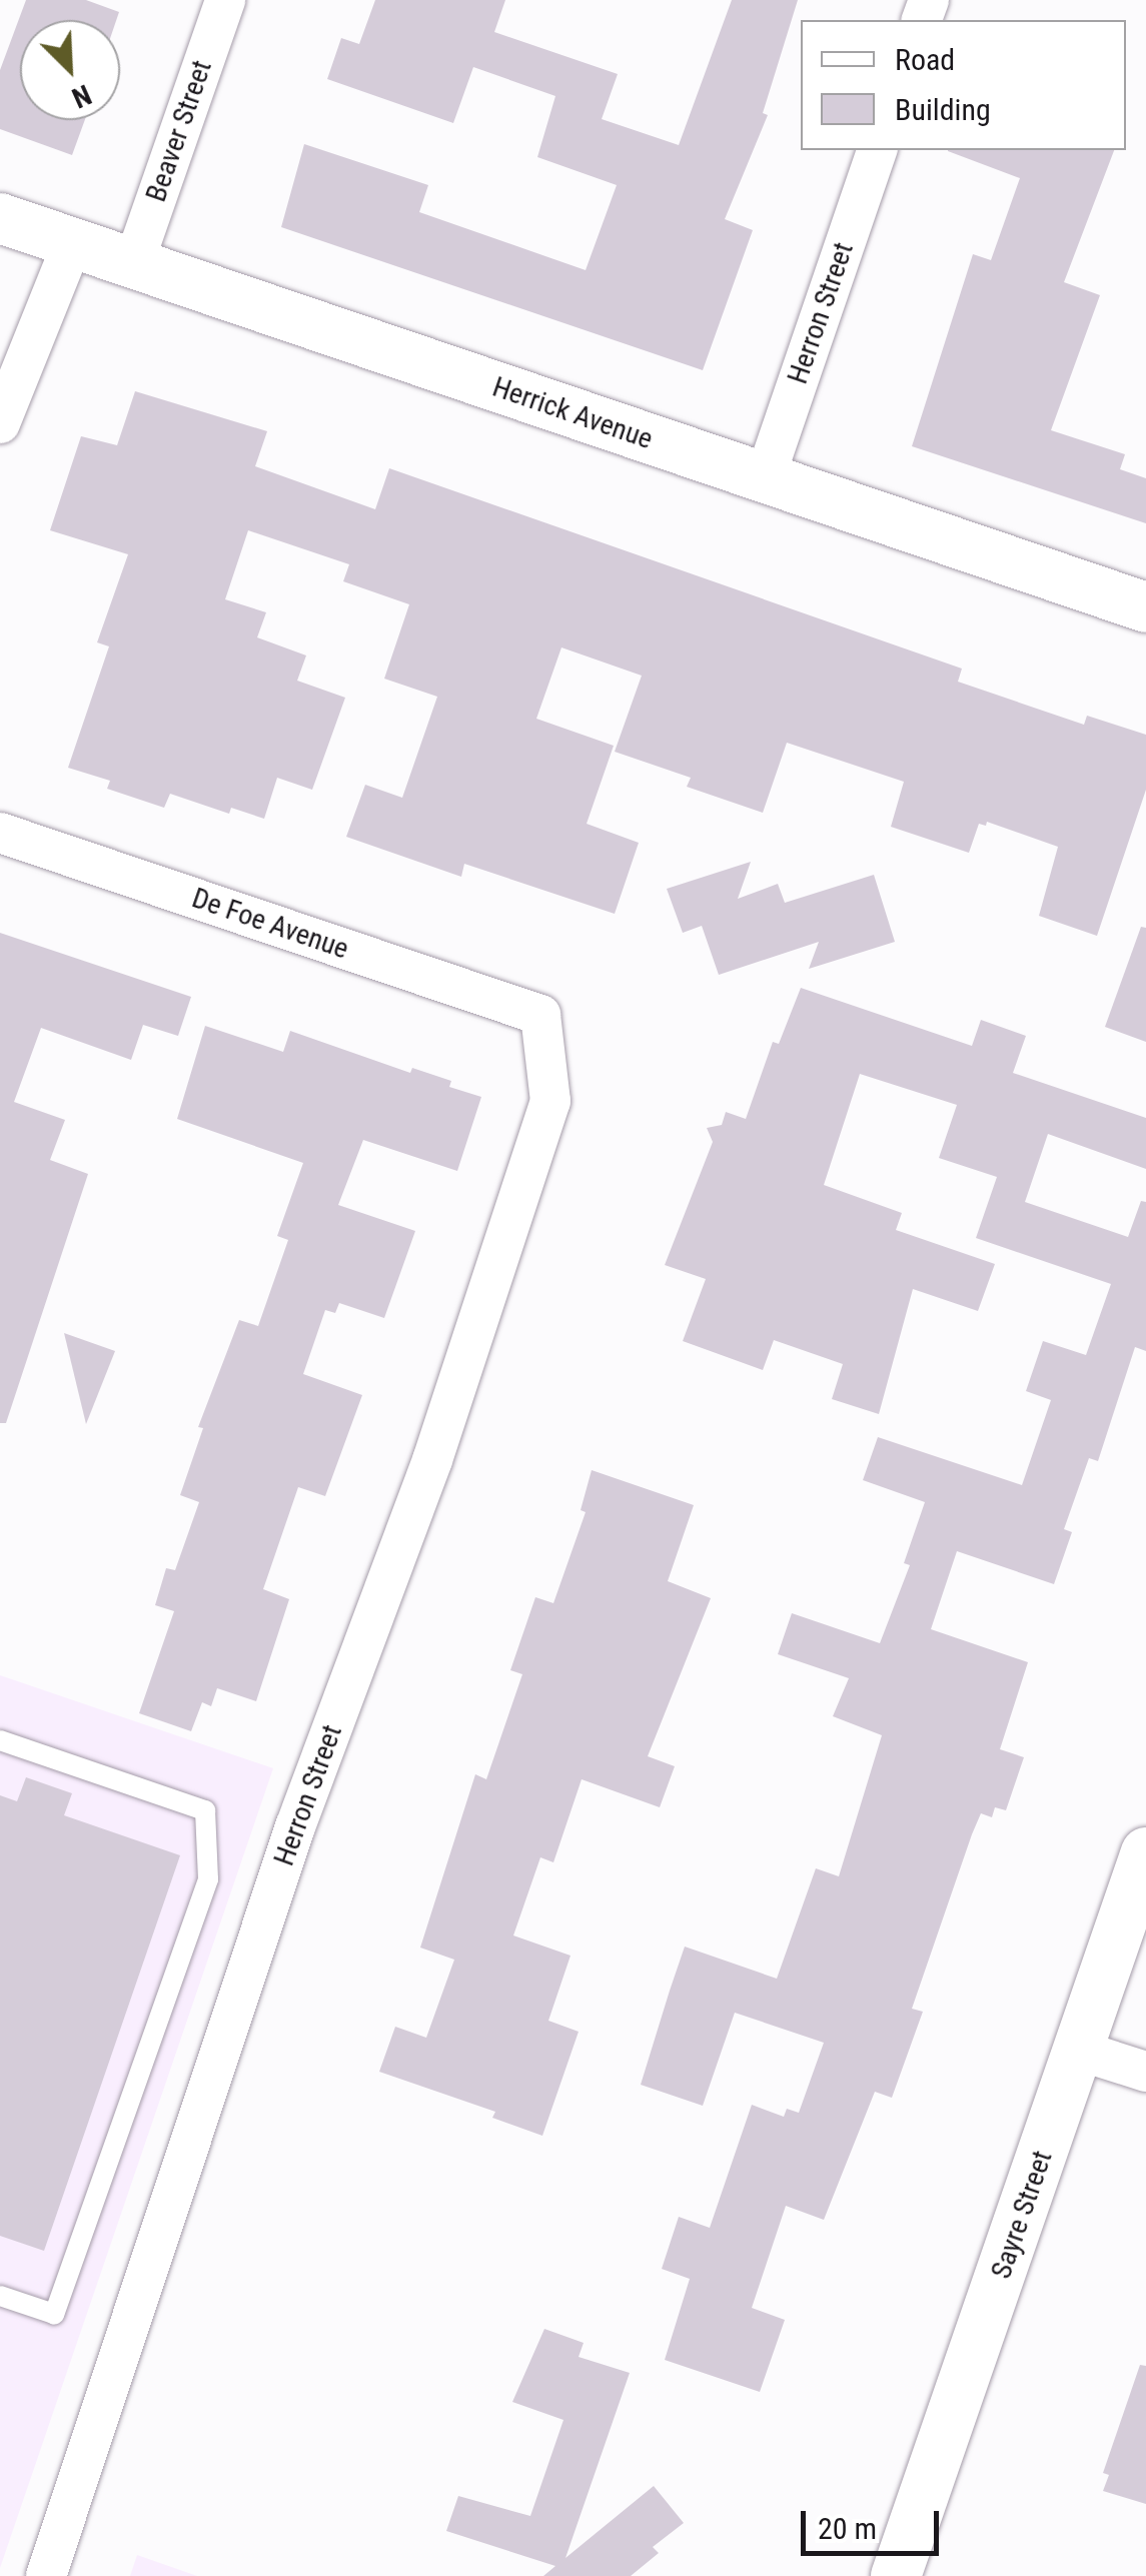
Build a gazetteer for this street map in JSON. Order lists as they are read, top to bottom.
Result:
{
  "streets": {
    "street": [
      "Beaver Street",
      "Herron Street",
      "Herrick Avenue",
      "De Foe Avenue",
      "Sayre Street"
    ]
  },
  "crossings": [
    ["Beaver Street", "Herrick Avenue"],
    ["Herron Street", "Herrick Avenue"],
    ["Herron Street", "De Foe Avenue"]
  ],
  "legend": ["Road", "Building"],
  "scale_bar": "20 m",
  "north": "bottom right"
}
